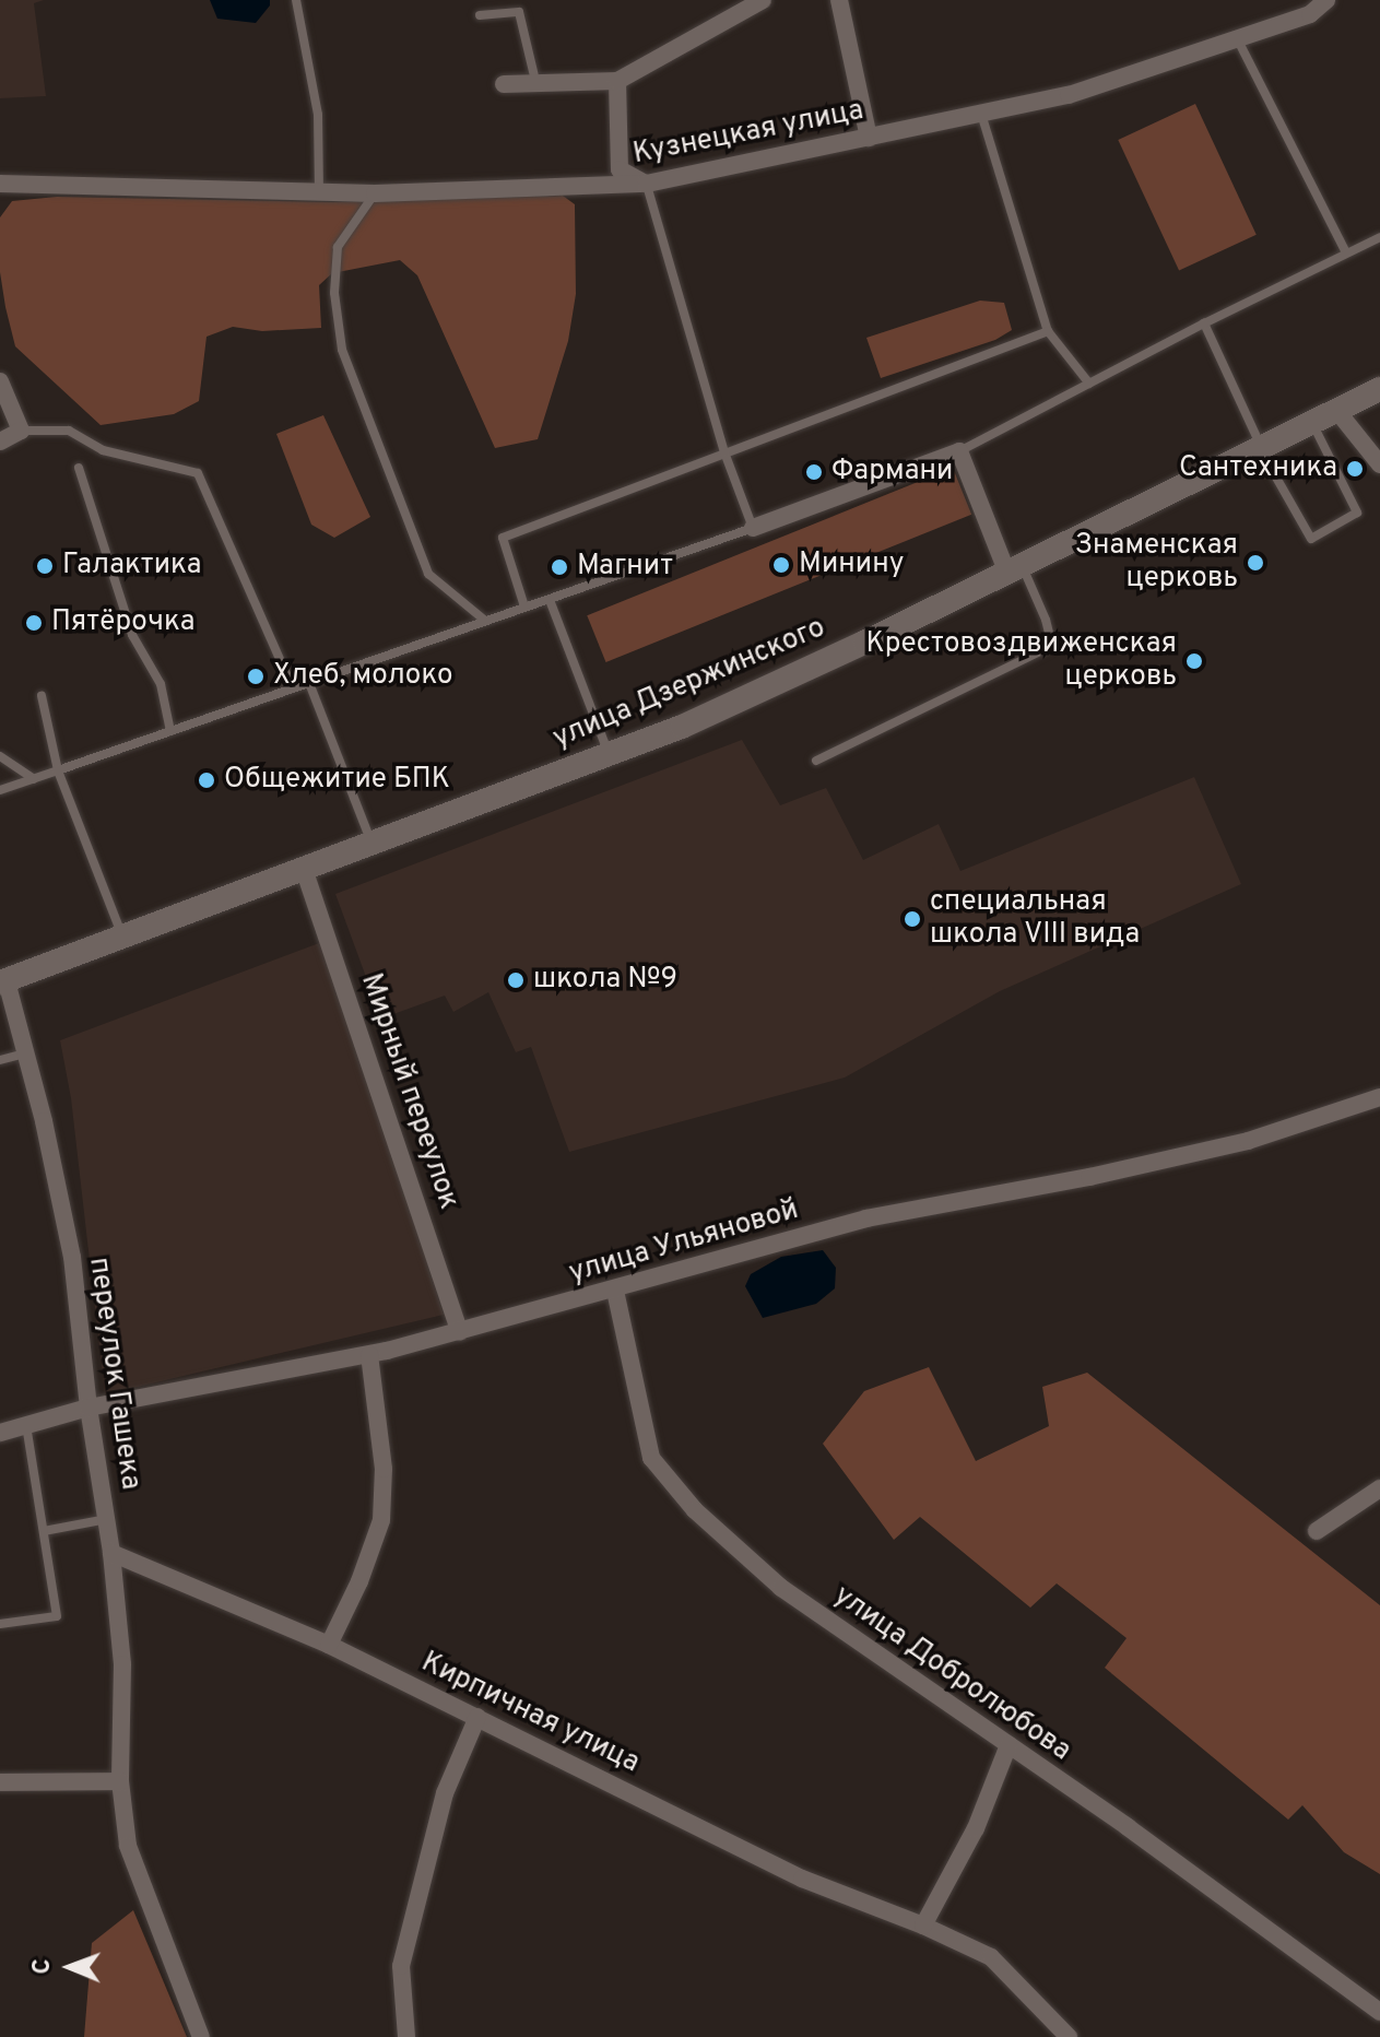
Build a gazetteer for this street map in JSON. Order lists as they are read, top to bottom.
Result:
{
  "streets": {
    "main road": ["улица Дзержинского"],
    "street": [
      "Кузнецкая улица",
      "Мирный переулок",
      "улица Ульяновой",
      "переулок Гашека",
      "улица Добролюбова",
      "Кирпичная улица"
    ]
  },
  "crossings": [
    ["улица Дзержинского", "Мирный переулок"],
    ["улица Дзержинского", "переулок Гашека"],
    ["Мирный переулок", "улица Ульяновой"],
    ["улица Ульяновой", "переулок Гашека"],
    ["улица Ульяновой", "улица Добролюбова"],
    ["переулок Гашека", "Кирпичная улица"]
  ],
  "places": [
    "Сантехника",
    "Фармани",
    "Знаменская церковь",
    "Минину",
    "Галактика",
    "Магнит",
    "Пятёрочка",
    "Крестовоздвиженская церковь",
    "Хлеб, молоко",
    "Общежитие БПК",
    "специальная школа VIII вида",
    "школа №9"
  ],
  "north": "left"
}
